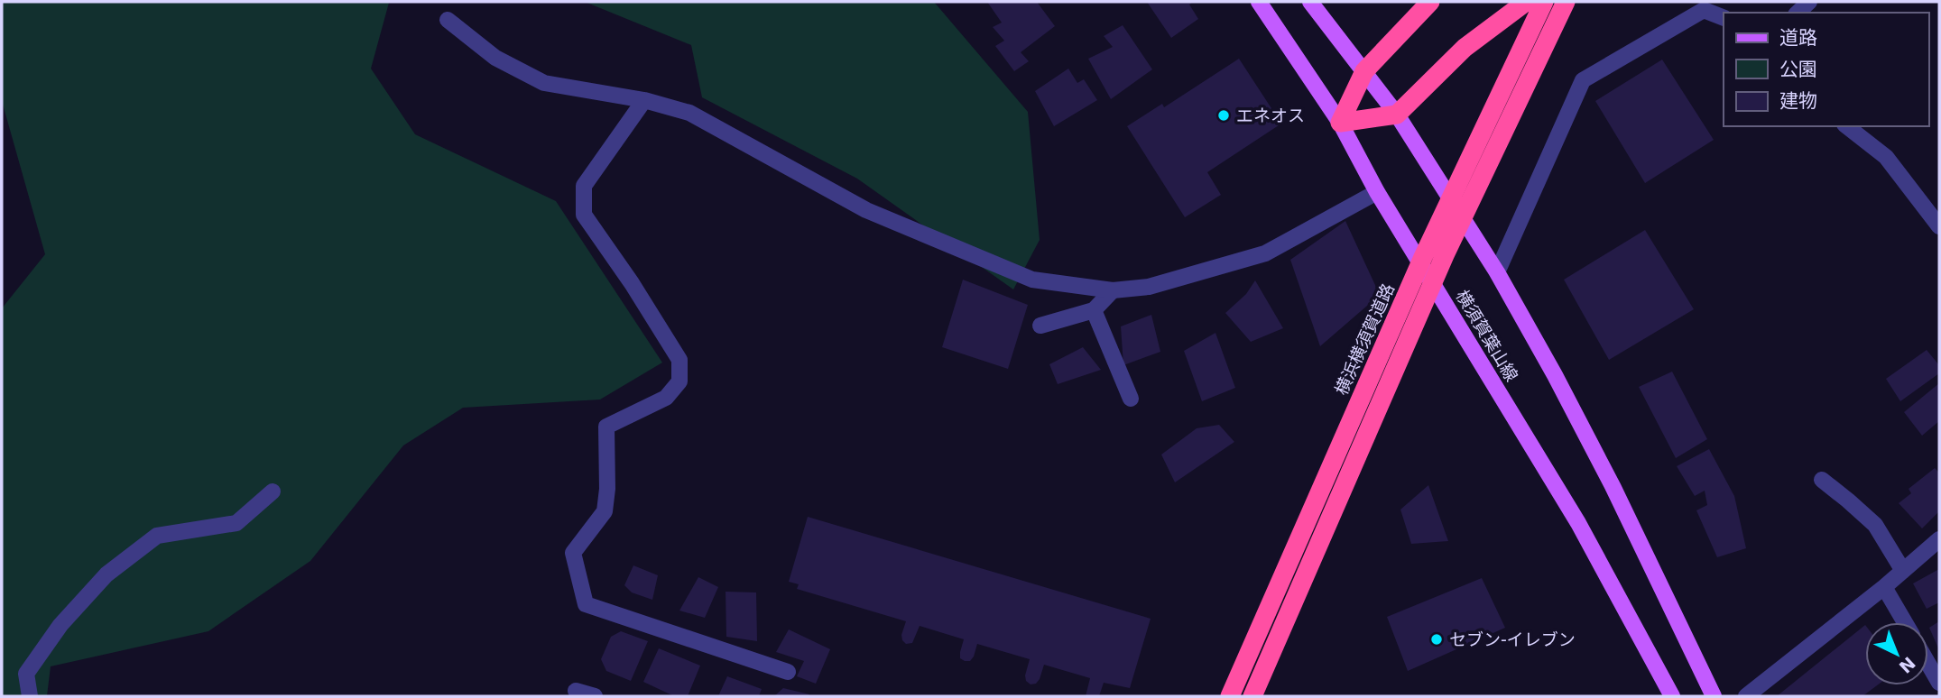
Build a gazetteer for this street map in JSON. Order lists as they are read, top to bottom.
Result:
{
  "streets": {
    "highway": ["横浜横須賀道路"],
    "main road": ["横須賀葉山線"]
  },
  "places": ["エネオス", "セブン-イレブン"],
  "legend": ["道路", "公園", "建物"],
  "north": "bottom right"
}
